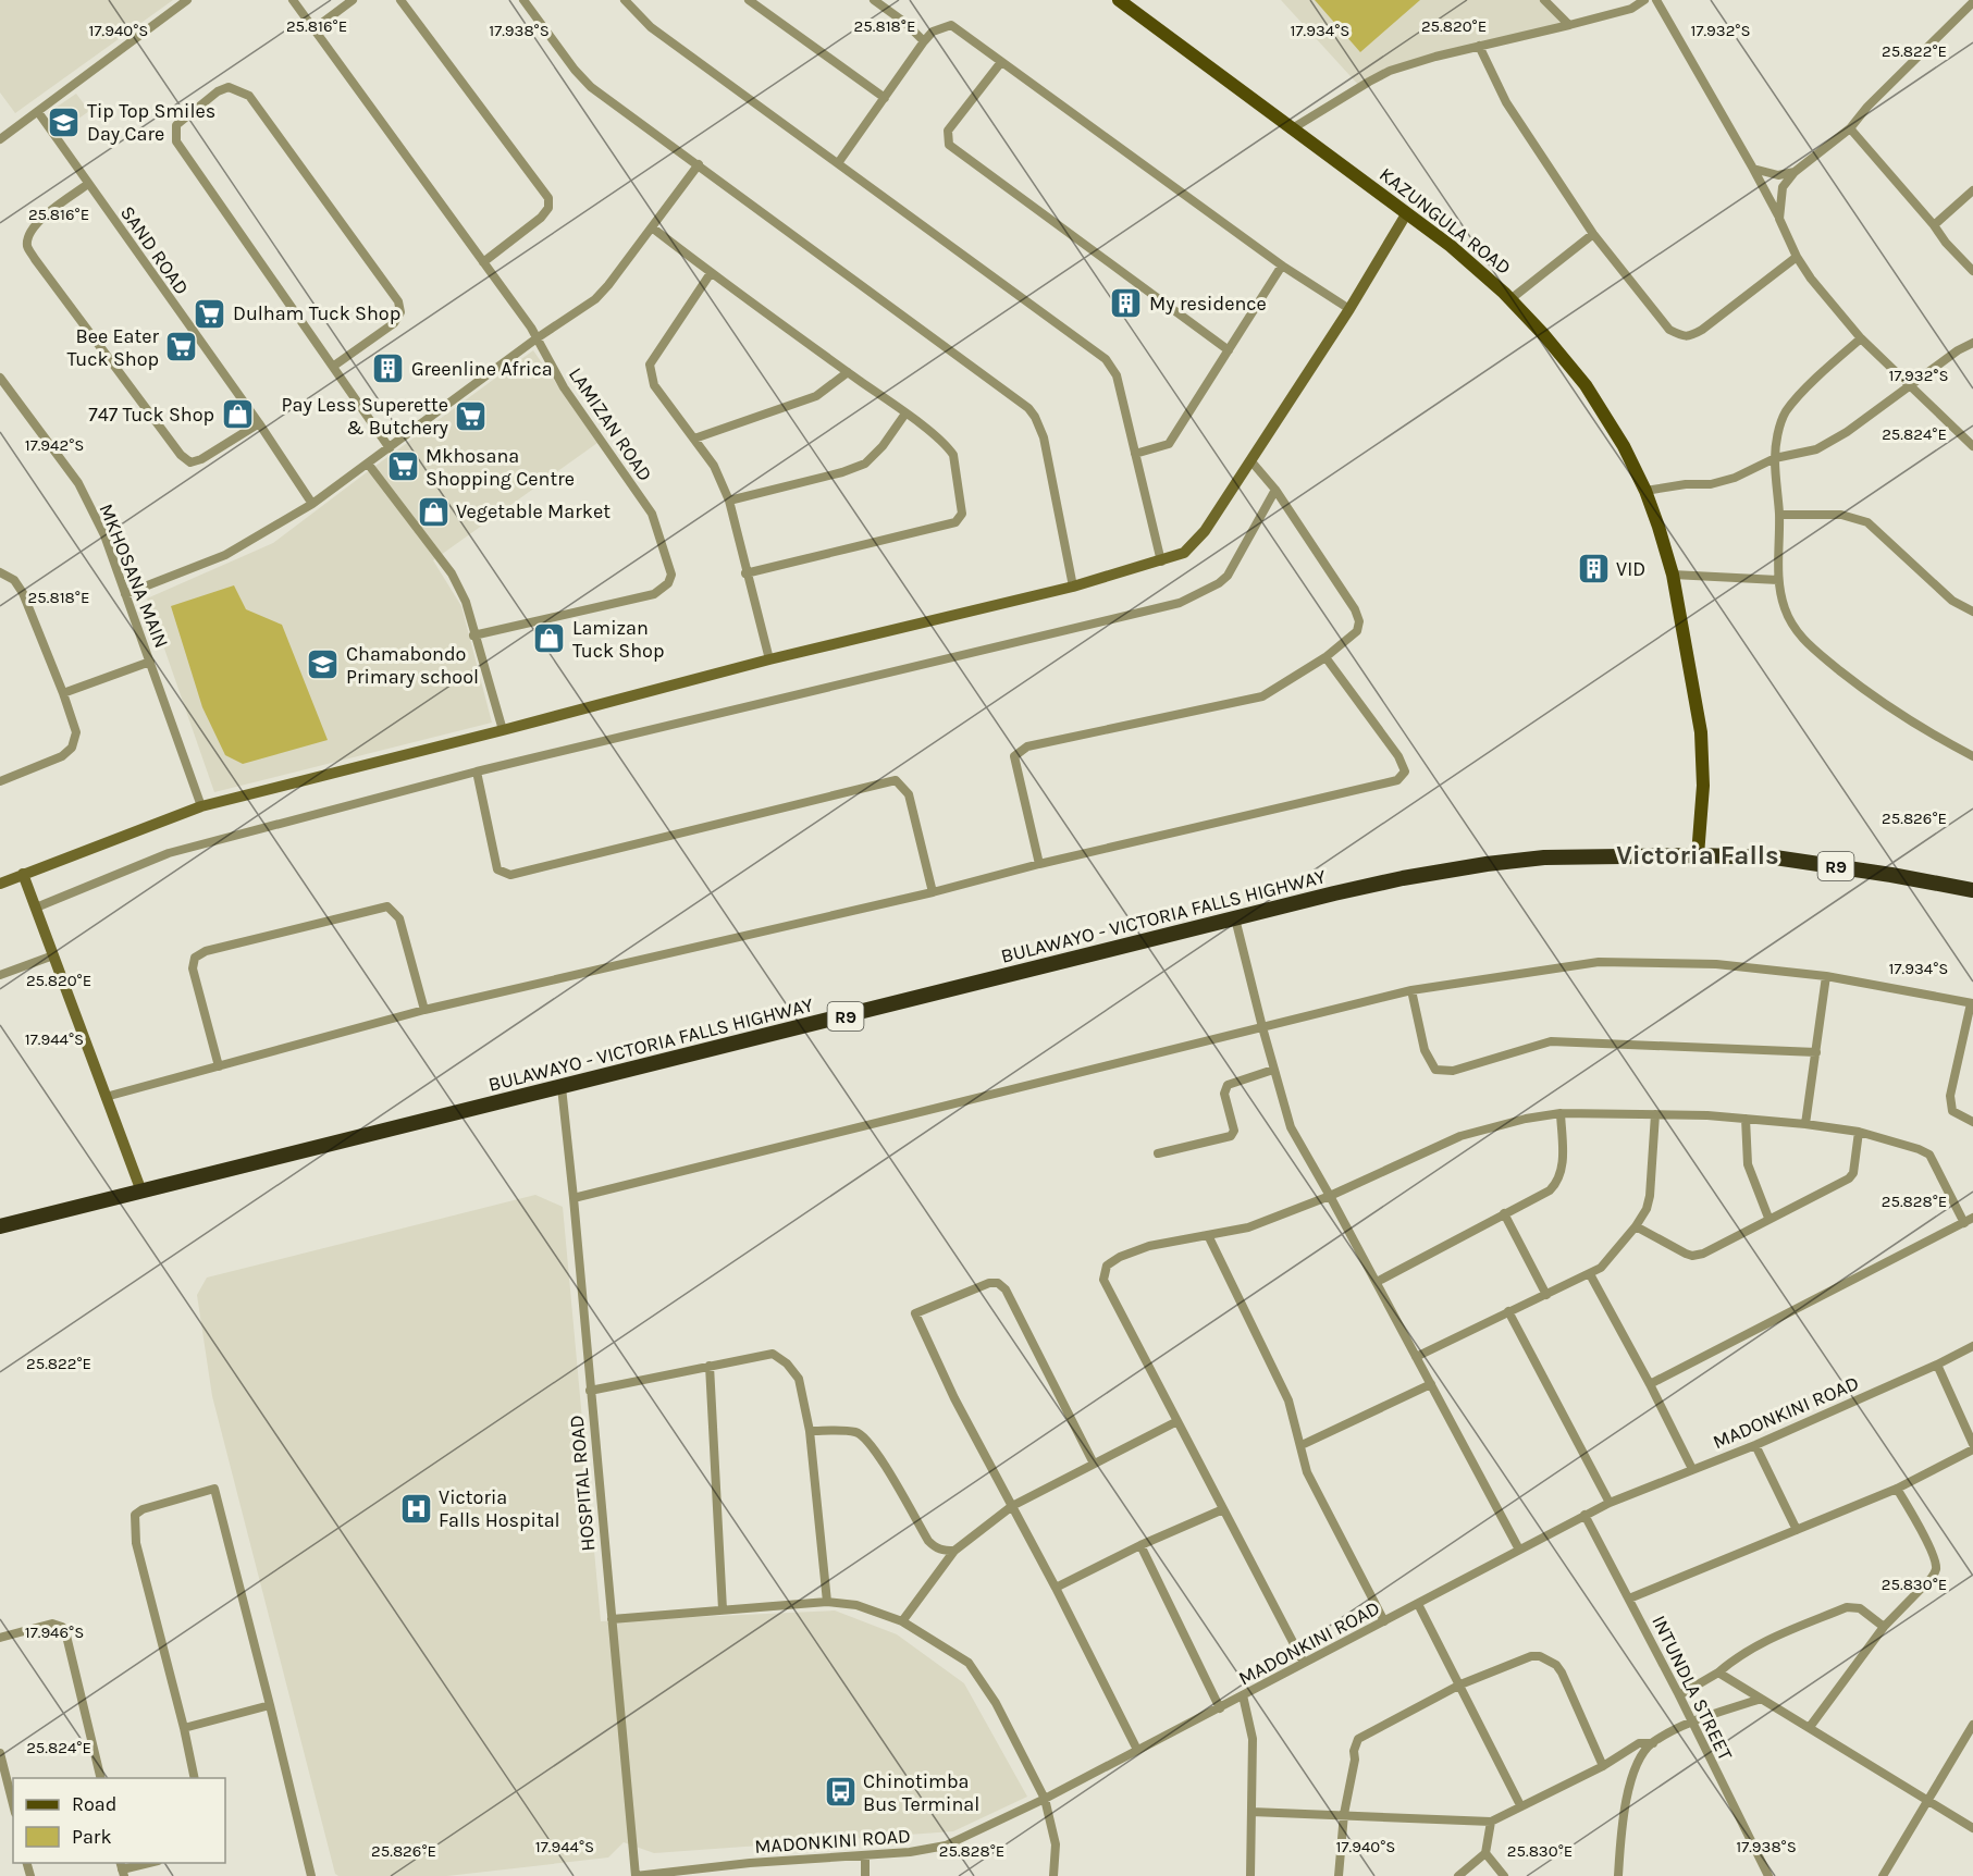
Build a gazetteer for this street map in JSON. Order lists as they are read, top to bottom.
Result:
{
  "streets": {
    "highway": ["R9", "BULAWAYO - VICTORIA FALLS HIGHWAY"],
    "main road": ["KAZUNGULA ROAD"],
    "street": [
      "SAND ROAD",
      "LAMIZAN ROAD",
      "MKHOSANA MAIN",
      "MADONKINI ROAD",
      "HOSPITAL ROAD",
      "INTUNDLA STREET"
    ]
  },
  "crossings": [
    ["KAZUNGULA ROAD", "R9"],
    ["KAZUNGULA ROAD", "BULAWAYO - VICTORIA FALLS HIGHWAY"],
    ["R9", "BULAWAYO - VICTORIA FALLS HIGHWAY"],
    ["BULAWAYO - VICTORIA FALLS HIGHWAY", "HOSPITAL ROAD"],
    ["MADONKINI ROAD", "HOSPITAL ROAD"],
    ["MADONKINI ROAD", "INTUNDLA STREET"]
  ],
  "districts": ["Victoria Falls"],
  "places": {
    "school or university": ["Tip Top Smiles Day Care", "Chamabondo Primary school"],
    "building": ["My residence", "Greenline Africa", "VID"],
    "supermarket": [
      "Dulham Tuck Shop",
      "Bee Eater Tuck Shop",
      "Pay Less Superette & Butchery",
      "Mkhosana Shopping Centre"
    ],
    "shop": ["747 Tuck Shop", "Vegetable Market", "Lamizan Tuck Shop"],
    "hospital": ["Victoria Falls Hospital"],
    "bus stop": ["Chinotimba Bus Terminal"]
  },
  "legend": ["Road", "Park"],
  "coordinates": [
    "25.818°E",
    "25.820°E",
    "25.816°E",
    "17.938°S",
    "17.934°S",
    "17.940°S",
    "17.932°S",
    "25.822°E",
    "25.824°E",
    "17.942°S",
    "25.826°E",
    "17.944°S",
    "25.828°E",
    "25.830°E",
    "17.946°S"
  ]
}
